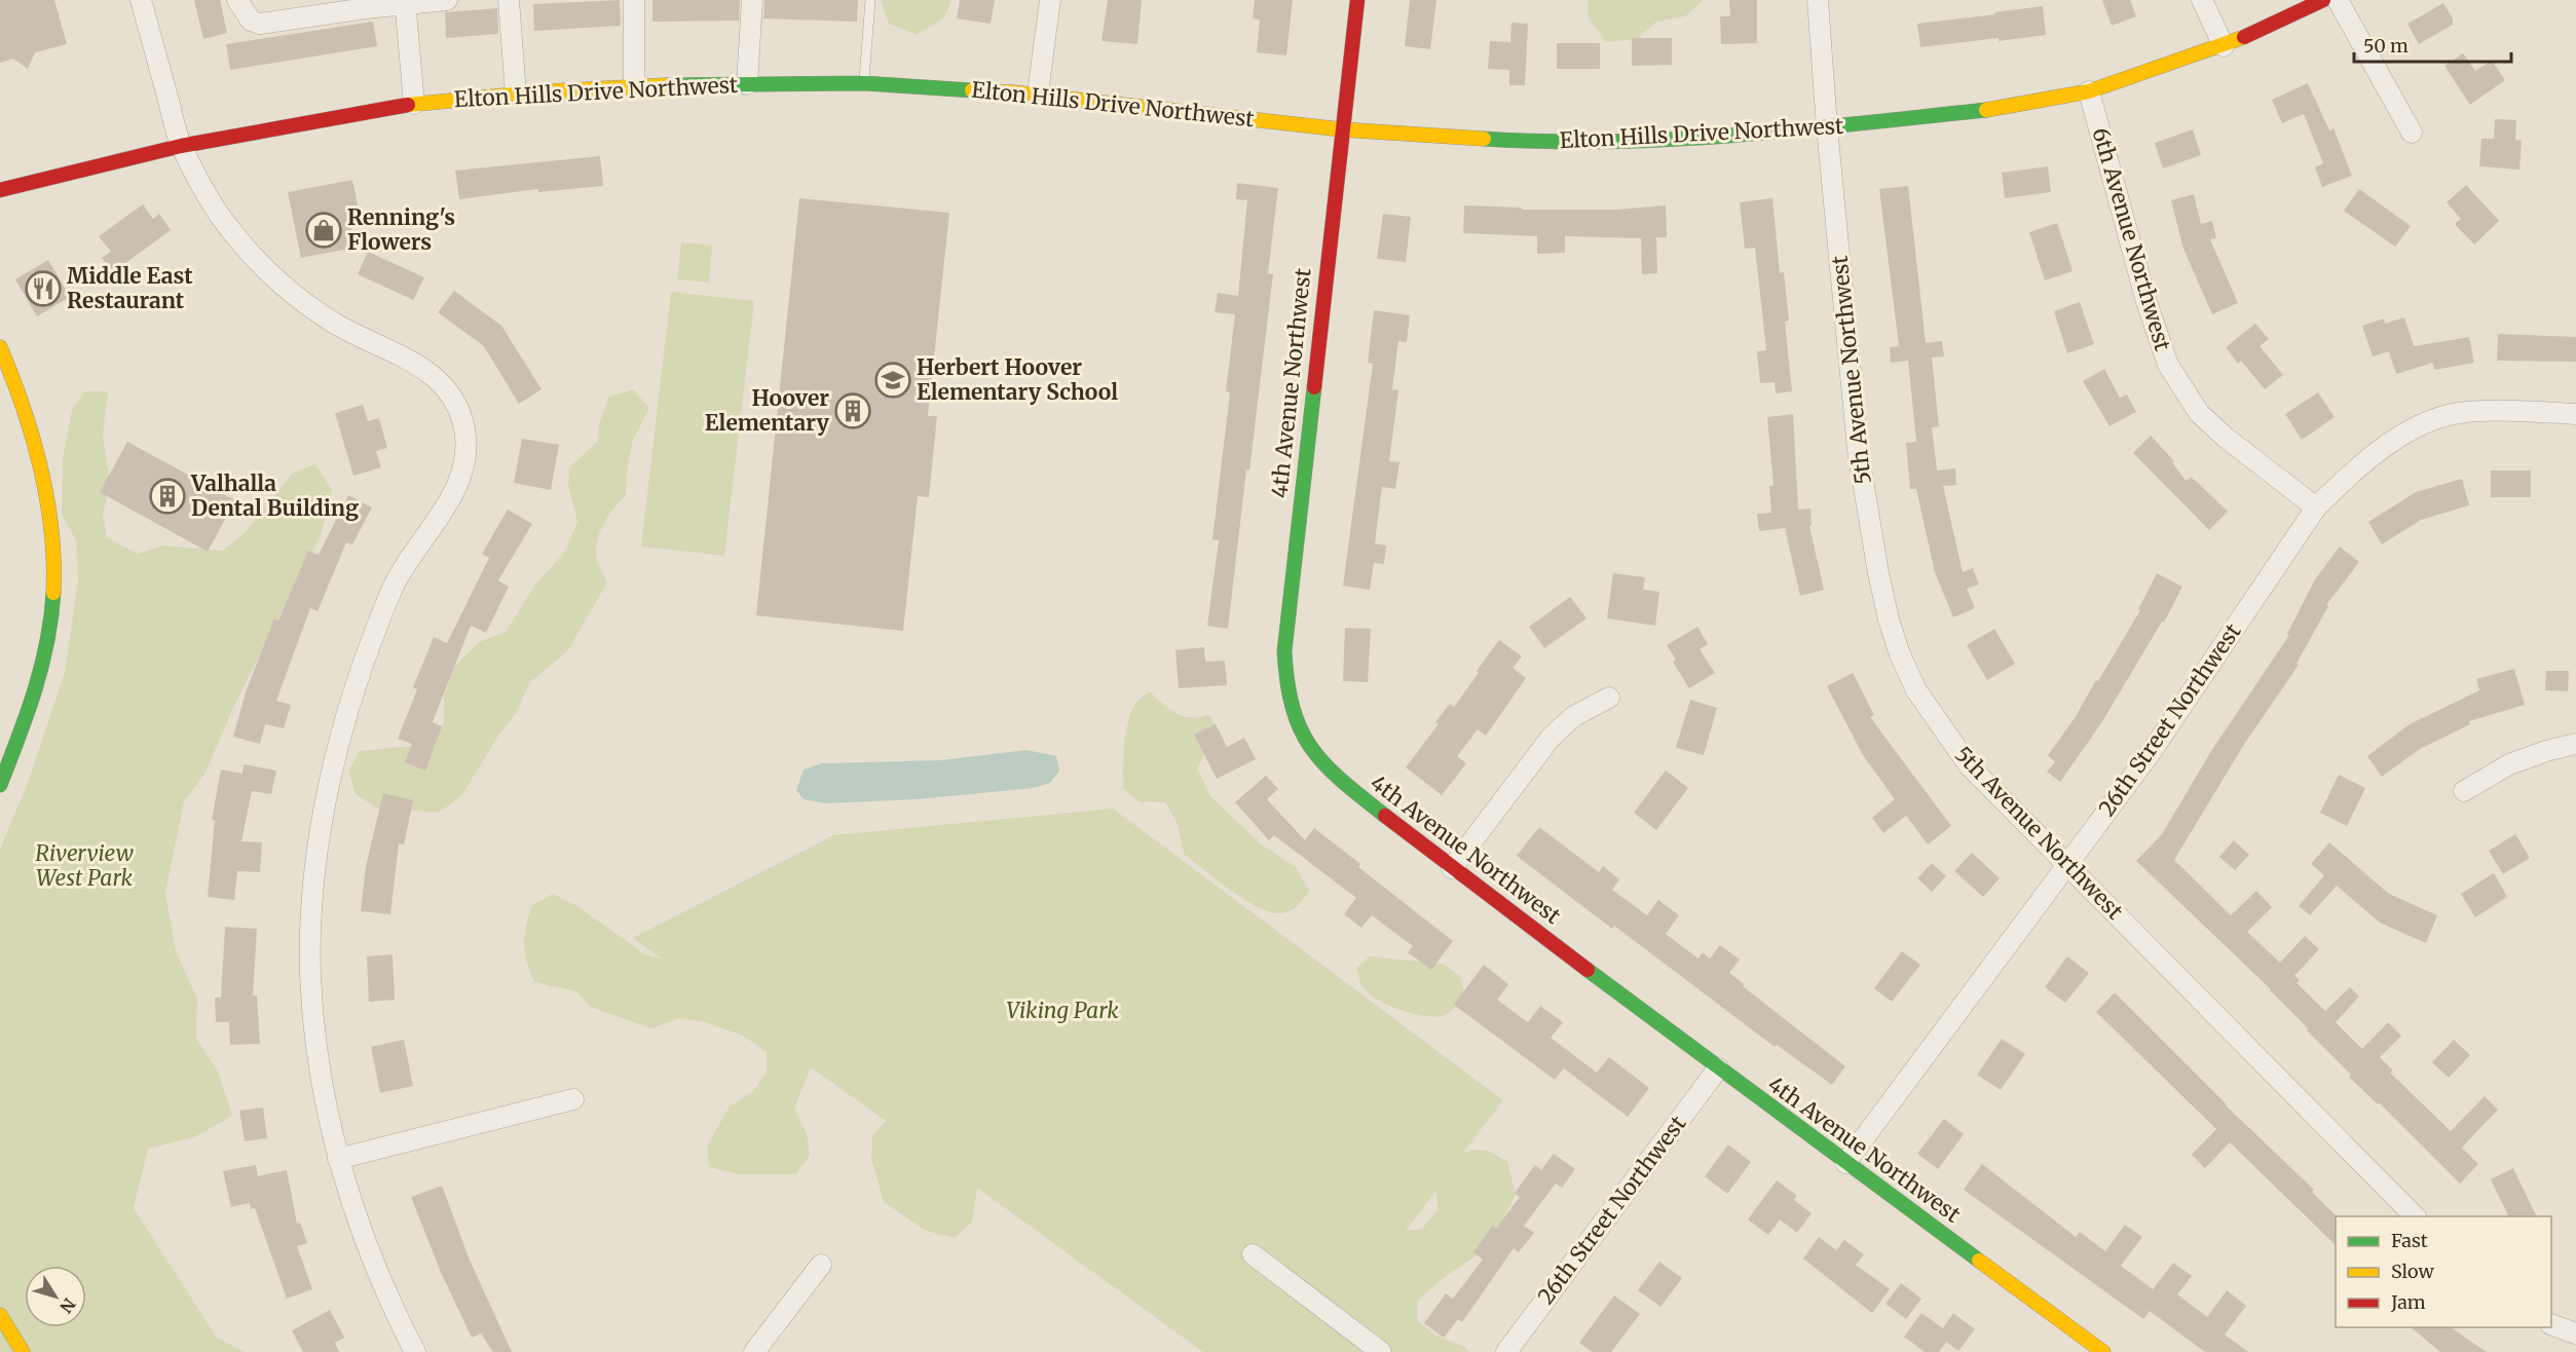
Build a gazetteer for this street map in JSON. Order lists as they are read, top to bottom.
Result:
{
  "streets": {
    "main road": ["Elton Hills Drive Northwest", "4th Avenue Northwest"],
    "street": ["6th Avenue Northwest", "5th Avenue Northwest", "26th Street Northwest"]
  },
  "crossings": [
    ["Elton Hills Drive Northwest", "6th Avenue Northwest"],
    ["Elton Hills Drive Northwest", "5th Avenue Northwest"],
    ["Elton Hills Drive Northwest", "4th Avenue Northwest"],
    ["6th Avenue Northwest", "26th Street Northwest"],
    ["5th Avenue Northwest", "26th Street Northwest"],
    ["4th Avenue Northwest", "26th Street Northwest"]
  ],
  "parks": ["Riverview West Park", "Viking Park"],
  "places": {
    "shop": ["Renning's Flowers"],
    "restaurant": ["Middle East Restaurant"],
    "school or university": ["Herbert Hoover Elementary School"],
    "building": ["Hoover Elementary", "Valhalla Dental Building"]
  },
  "legend": ["Fast", "Slow", "Jam"],
  "scale_bar": "50 m",
  "north": "bottom right"
}
